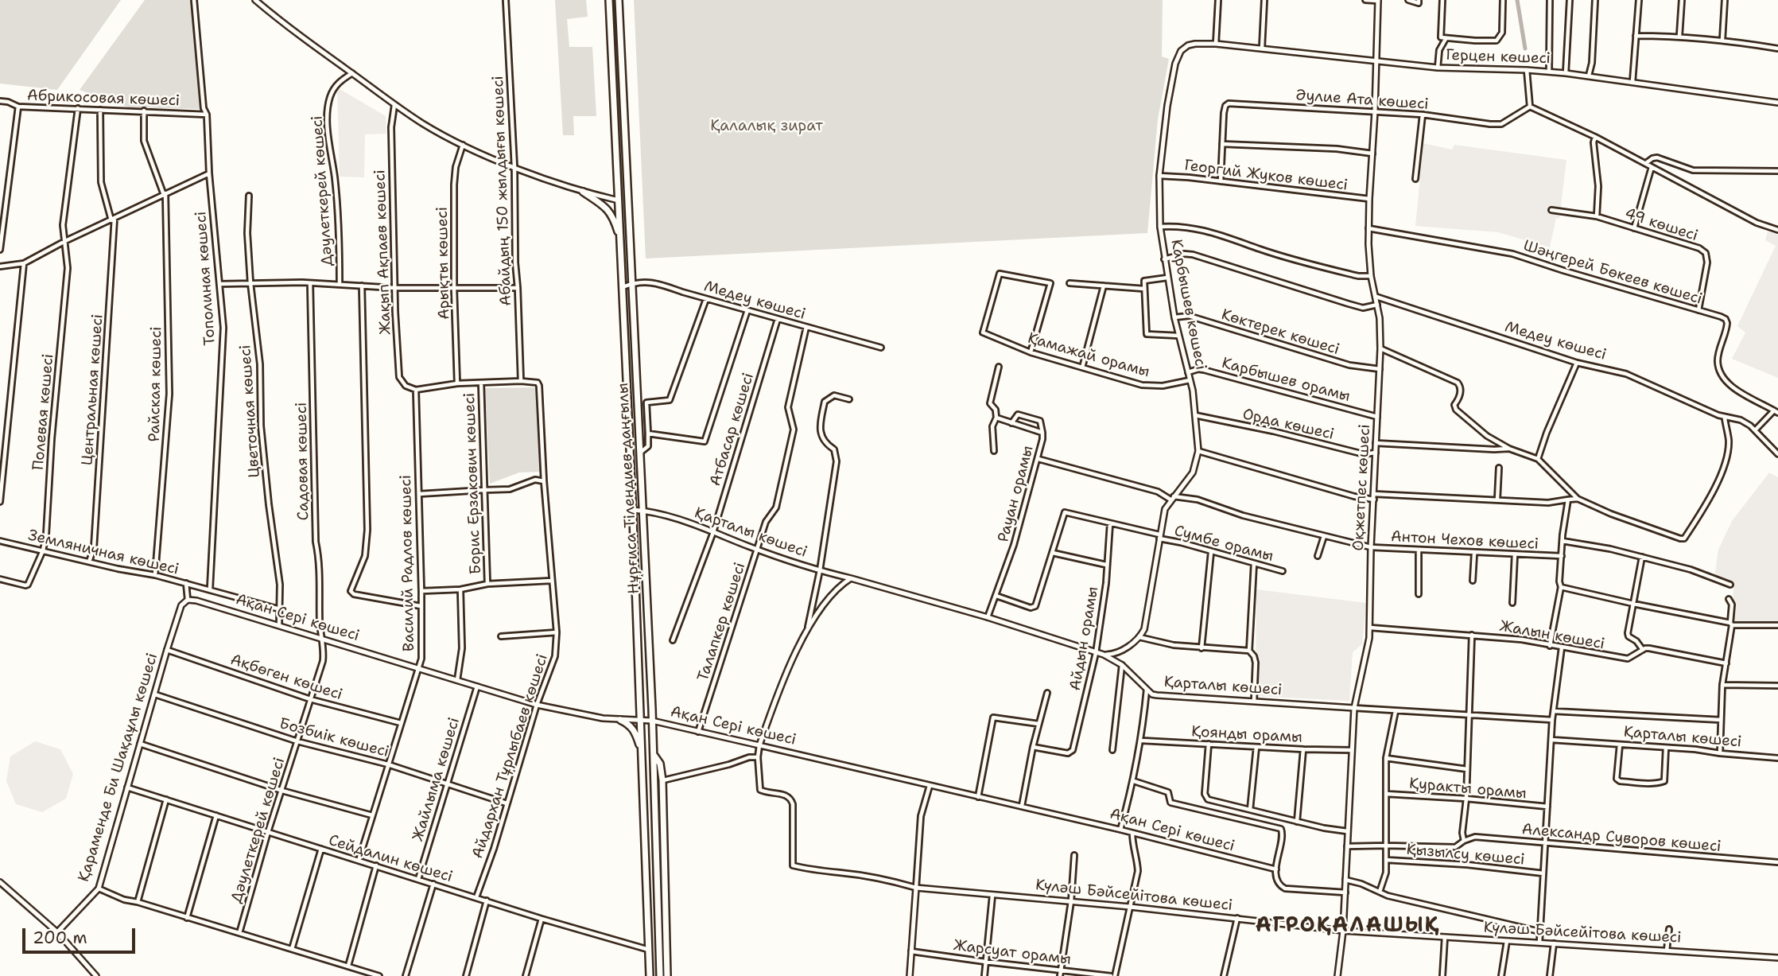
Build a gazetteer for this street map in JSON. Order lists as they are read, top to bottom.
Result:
{
  "streets": {
    "main road": ["Нұрғиса Тілендиев даңғылы"],
    "street": [
      "Герцен көшесі",
      "Абрикосовая көшесі",
      "Әулие Ата көшесі",
      "Георгий Жуков көшесі",
      "Дәулеткерей көшесі",
      "Абайдың 150 жылдығы көшесі",
      "49 көшесі",
      "Жақып Ақпаев көшесі",
      "Арықты көшесі",
      "Шәңгерей Бөкеев көшесі",
      "Тополиная көшесі",
      "Медеу көшесі",
      "Карбышев көшесі",
      "Көктерек көшесі",
      "Қамажай орамы",
      "Карбышев орамы",
      "Райская көшесі",
      "Центральная көшесі",
      "Цветочная көшесі",
      "Полевая көшесі",
      "Орда көшесі",
      "Атбасар көшесі",
      "Садовая көшесі",
      "Борис Ерзакович көшесі",
      "Оқжетпес көшесі",
      "Рауан орамы",
      "Қарталы көшесі",
      "Антон Чехов көшесі",
      "Сумбе орамы",
      "Земляничная көшесі",
      "Василий Радлов көшесі",
      "Ақан Сері көшесі",
      "Талапкер көшесі",
      "Жалын көшесі",
      "Айдын орамы",
      "Ақбөген көшесі",
      "Қоянды орамы",
      "Бозбиік көшесі",
      "Айдархан Тұрлыбаев көшесі",
      "Қараменде Би Шақаұлы көшесі",
      "Жайлыма көшесі",
      "Қуракты орамы",
      "Александр Суворов көшесі",
      "Қызылсу көшесі",
      "Сейдалин көшесі",
      "Күләш Бәйсейітова көшесі",
      "Жарсуат орамы"
    ]
  },
  "crossings": [
    ["Герцен көшесі", "Карбышев көшесі"],
    ["Герцен көшесі", "Оқжетпес көшесі"],
    ["Абрикосовая көшесі", "Тополиная көшесі"],
    ["Абрикосовая көшесі", "Райская көшесі"],
    ["Абрикосовая көшесі", "Центральная көшесі"],
    ["Абрикосовая көшесі", "Полевая көшесі"],
    ["Әулие Ата көшесі", "Георгий Жуков көшесі"],
    ["Әулие Ата көшесі", "Оқжетпес көшесі"],
    ["Георгий Жуков көшесі", "Карбышев көшесі"],
    ["Георгий Жуков көшесі", "Оқжетпес көшесі"],
    ["Дәулеткерей көшесі", "Садовая көшесі"],
    ["Дәулеткерей көшесі", "Ақан Сері көшесі"],
    ["Дәулеткерей көшесі", "Ақбөген көшесі"],
    ["Дәулеткерей көшесі", "Бозбиік көшесі"],
    ["Дәулеткерей көшесі", "Сейдалин көшесі"],
    ["Абайдың 150 жылдығы көшесі", "Айдархан Тұрлыбаев көшесі"],
    ["49 көшесі", "Шәңгерей Бөкеев көшесі"],
    ["Жақып Ақпаев көшесі", "Василий Радлов көшесі"],
    ["Шәңгерей Бөкеев көшесі", "Оқжетпес көшесі"],
    ["Медеу көшесі", "Атбасар көшесі"],
    ["Медеу көшесі", "Оқжетпес көшесі"],
    ["Медеу көшесі", "Нұрғиса Тілендиев даңғылы"],
    ["Медеу көшесі", "Талапкер көшесі"],
    ["Карбышев көшесі", "Көктерек көшесі"],
    ["Карбышев көшесі", "Қамажай орамы"],
    ["Карбышев көшесі", "Карбышев орамы"],
    ["Карбышев көшесі", "Орда көшесі"],
    ["Карбышев көшесі", "Антон Чехов көшесі"],
    ["Карбышев көшесі", "Сумбе орамы"],
    ["Көктерек көшесі", "Оқжетпес көшесі"],
    ["Карбышев орамы", "Оқжетпес көшесі"],
    ["Райская көшесі", "Земляничная көшесі"],
    ["Центральная көшесі", "Земляничная көшесі"],
    ["Цветочная көшесі", "Ақан Сері көшесі"],
    ["Полевая көшесі", "Земляничная көшесі"],
    ["Орда көшесі", "Оқжетпес көшесі"],
    ["Атбасар көшесі", "Қарталы көшесі"],
    ["Садовая көшесі", "Ақан Сері көшесі"],
    ["Оқжетпес көшесі", "Қарталы көшесі"],
    ["Оқжетпес көшесі", "Антон Чехов көшесі"],
    ["Оқжетпес көшесі", "Жалын көшесі"],
    ["Оқжетпес көшесі", "Қоянды орамы"],
    ["Оқжетпес көшесі", "Александр Суворов көшесі"],
    ["Оқжетпес көшесі", "Күләш Бәйсейітова көшесі"],
    ["Нұрғиса Тілендиев даңғылы", "Қарталы көшесі"],
    ["Нұрғиса Тілендиев даңғылы", "Ақан Сері көшесі"],
    ["Нұрғиса Тілендиев даңғылы", "Сейдалин көшесі"],
    ["Рауан орамы", "Қарталы көшесі"],
    ["Рауан орамы", "Антон Чехов көшесі"],
    ["Қарталы көшесі", "Талапкер көшесі"],
    ["Қарталы көшесі", "Айдын орамы"],
    ["Сумбе орамы", "Айдын орамы"],
    ["Земляничная көшесі", "Ақан Сері көшесі"],
    ["Земляничная көшесі", "Қараменде Би Шақаұлы көшесі"],
    ["Василий Радлов көшесі", "Ақан Сері көшесі"],
    ["Василий Радлов көшесі", "Ақбөген көшесі"],
    ["Василий Радлов көшесі", "Бозбиік көшесі"],
    ["Василий Радлов көшесі", "Сейдалин көшесі"],
    ["Ақан Сері көшесі", "Талапкер көшесі"],
    ["Ақан Сері көшесі", "Айдархан Тұрлыбаев көшесі"],
    ["Ақан Сері көшесі", "Қараменде Би Шақаұлы көшесі"],
    ["Ақан Сері көшесі", "Жайлыма көшесі"],
    ["Ақбөген көшесі", "Қараменде Би Шақаұлы көшесі"],
    ["Бозбиік көшесі", "Айдархан Тұрлыбаев көшесі"],
    ["Бозбиік көшесі", "Қараменде Би Шақаұлы көшесі"],
    ["Бозбиік көшесі", "Жайлыма көшесі"],
    ["Айдархан Тұрлыбаев көшесі", "Сейдалин көшесі"],
    ["Қараменде Би Шақаұлы көшесі", "Сейдалин көшесі"],
    ["Жайлыма көшесі", "Сейдалин көшесі"]
  ],
  "districts": ["АГРОҚАЛАШЫҚ"],
  "parks": ["Қалалық зират"],
  "scale_bar": "200 m"
}
